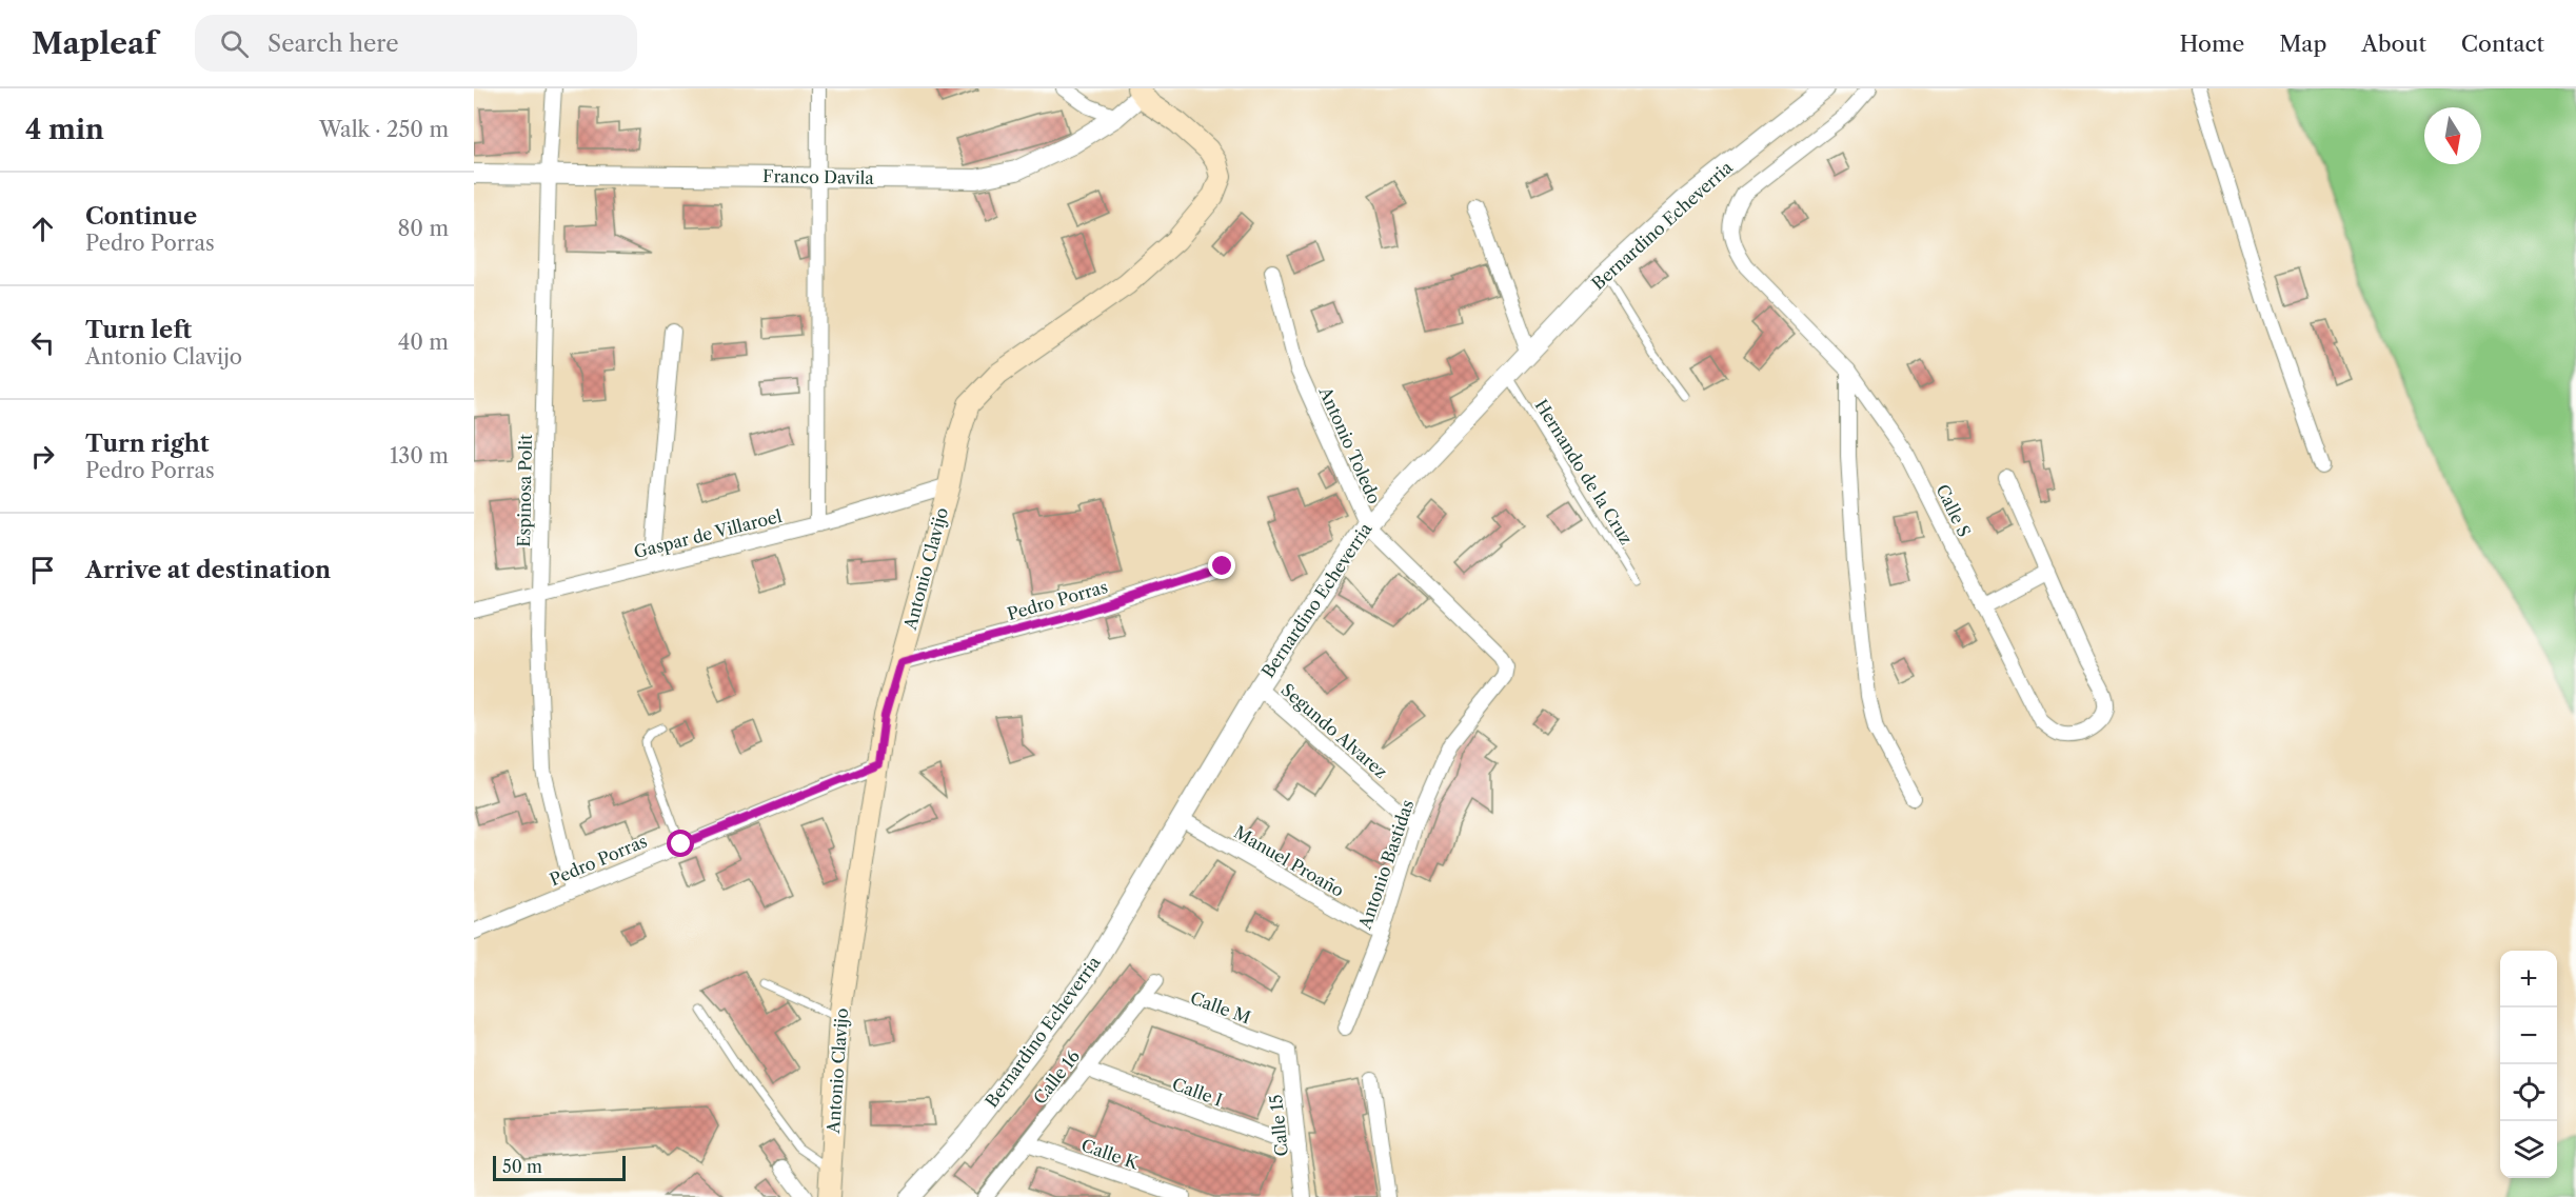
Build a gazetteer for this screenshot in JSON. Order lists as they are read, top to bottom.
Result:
{
  "streets": {
    "main road": ["Antonio Clavijo"],
    "street": [
      "Franco Davila",
      "Bernardino Echeverria",
      "Antonio Toledo",
      "Espinosa Polit",
      "Calle S",
      "Gaspar de Villaroel",
      "Pedro Porras",
      "Segundo Alvarez",
      "Manuel Proaño",
      "Antonio Bastidas",
      "Calle M",
      "Calle 16",
      "Calle I",
      "Calle 15",
      "Calle K"
    ],
    "lane": ["Hernando de la Cruz"]
  },
  "crossings": [
    ["Franco Davila", "Espinosa Polit"],
    ["Franco Davila", "Antonio Clavijo"],
    ["Bernardino Echeverria", "Antonio Toledo"],
    ["Bernardino Echeverria", "Hernando de la Cruz"],
    ["Bernardino Echeverria", "Segundo Alvarez"],
    ["Bernardino Echeverria", "Manuel Proaño"],
    ["Antonio Toledo", "Antonio Bastidas"],
    ["Espinosa Polit", "Gaspar de Villaroel"],
    ["Espinosa Polit", "Pedro Porras"],
    ["Gaspar de Villaroel", "Antonio Clavijo"],
    ["Antonio Clavijo", "Pedro Porras"],
    ["Segundo Alvarez", "Antonio Bastidas"],
    ["Manuel Proaño", "Antonio Bastidas"],
    ["Calle M", "Calle 16"],
    ["Calle M", "Calle 15"],
    ["Calle 16", "Calle I"],
    ["Calle 16", "Calle K"],
    ["Calle I", "Calle 15"]
  ],
  "scale_bar": "50 m",
  "north": "bottom",
  "page": {
    "header": "Mapleaf",
    "search": "Search here",
    "nav": [
      "Home",
      "Map",
      "About",
      "Contact"
    ],
    "heading": ["4 min", "Walk · 250 m"],
    "list": [
      ["Continue", "Pedro Porras", "80 m"],
      ["Turn left", "Antonio Clavijo", "40 m"],
      ["Turn right", "Pedro Porras", "130 m"],
      "Arrive at destination"
    ],
    "map_buttons": ["+", "−"],
    "scale": "50 m"
  }
}
